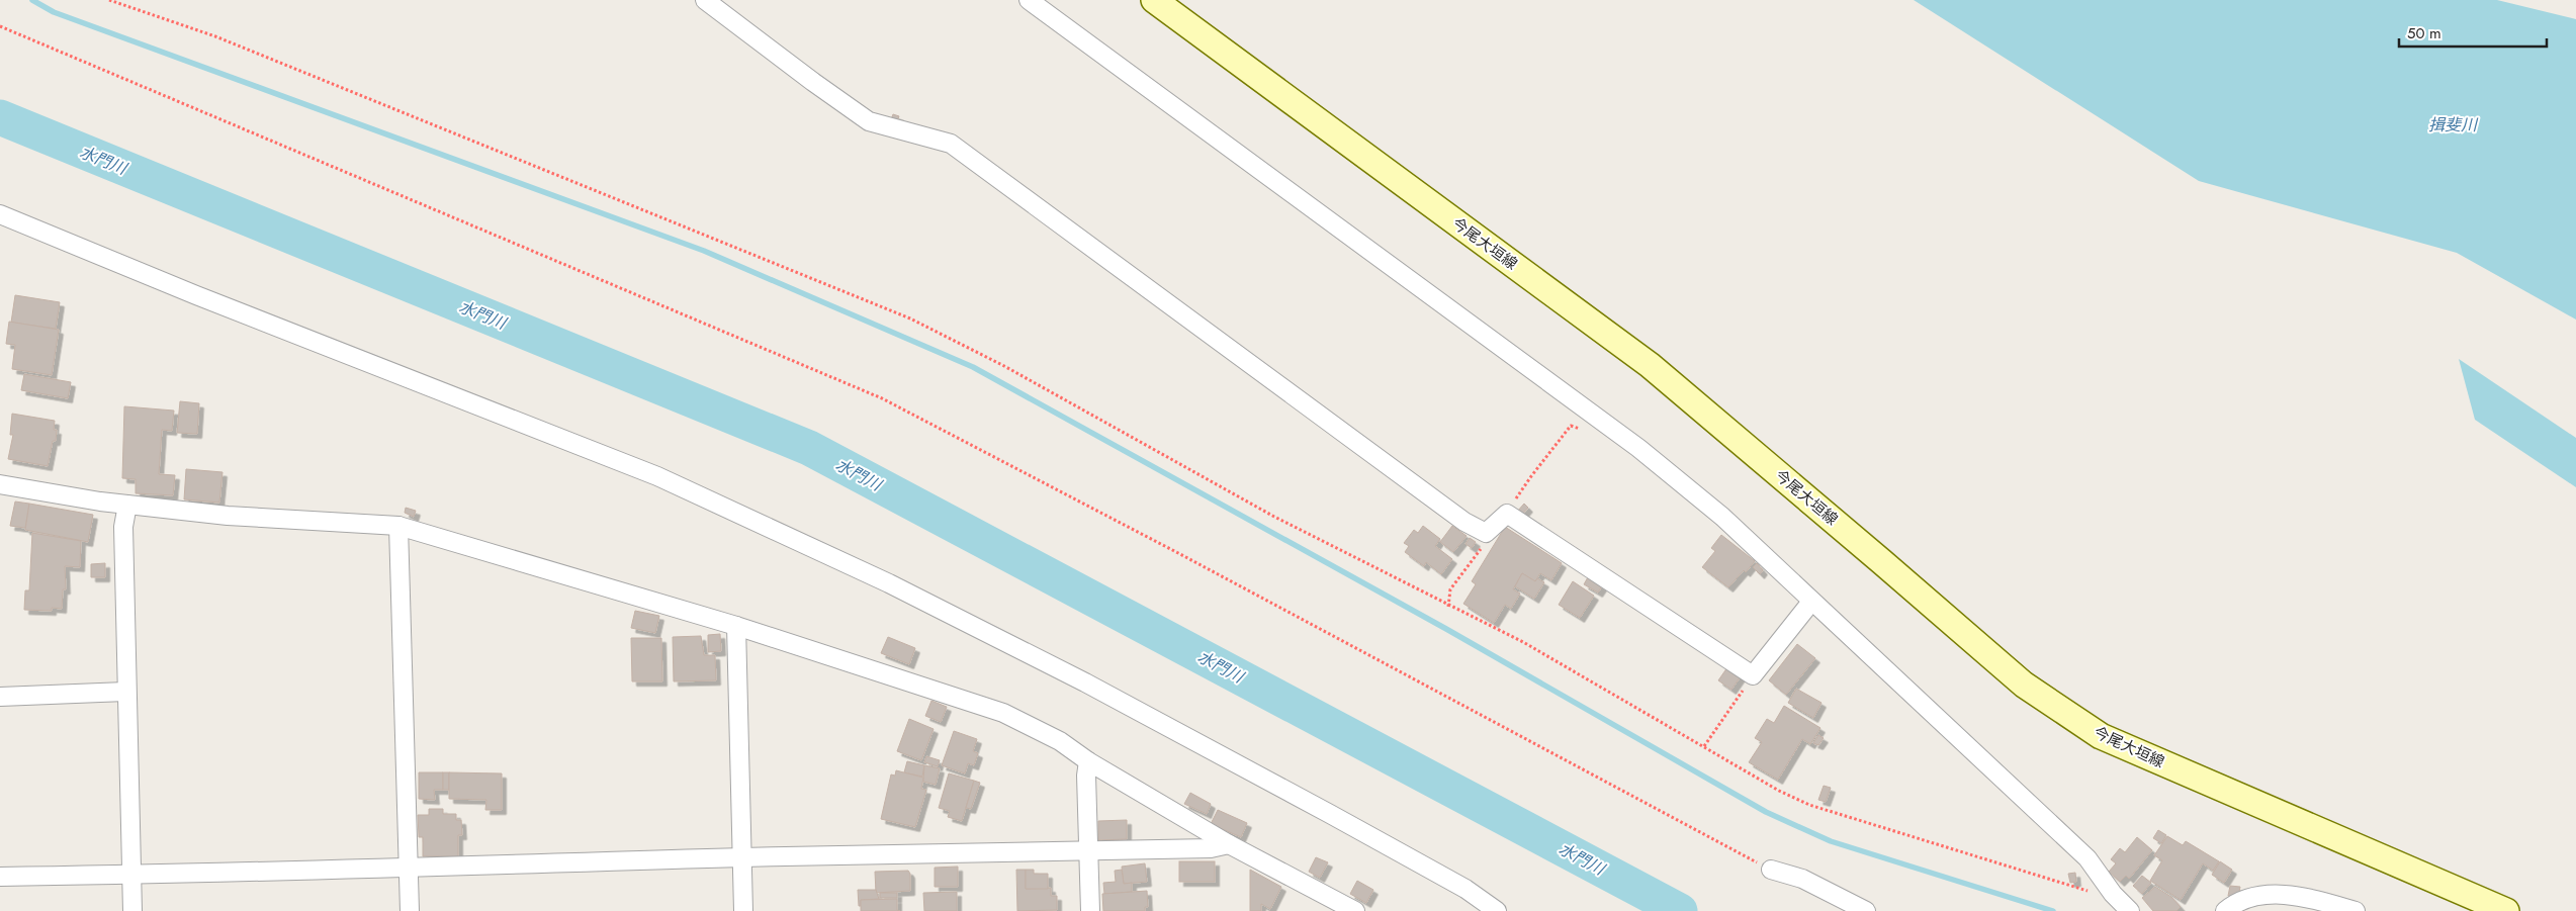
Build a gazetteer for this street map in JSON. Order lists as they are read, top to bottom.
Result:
{
  "streets": {
    "main road": ["今尾大垣線"]
  },
  "water": ["揖斐川", "水門川"],
  "scale_bar": "50 m"
}
